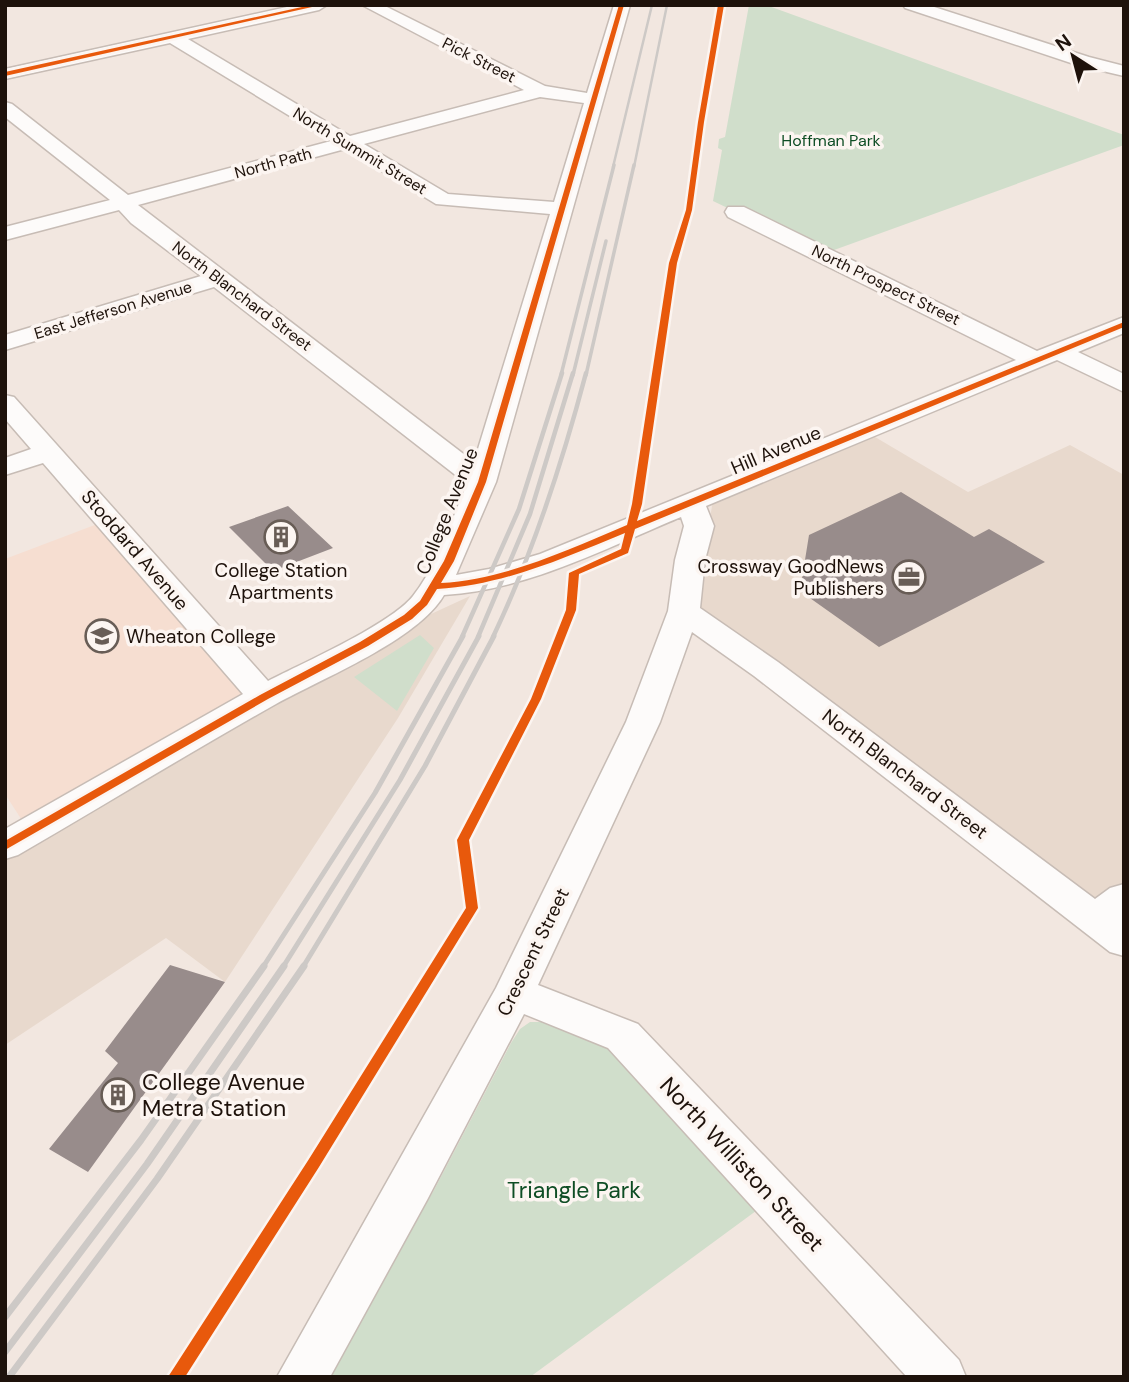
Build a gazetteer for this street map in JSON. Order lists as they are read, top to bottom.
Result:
{
  "streets": {
    "street": [
      "Pick Street",
      "North Summit Street",
      "North Path",
      "North Prospect Street",
      "North Blanchard Street",
      "East Jefferson Avenue",
      "Hill Avenue",
      "College Avenue",
      "Stoddard Avenue",
      "Crescent Street",
      "North Williston Street"
    ]
  },
  "crossings": [
    ["Pick Street", "North Path"],
    ["Pick Street", "College Avenue"],
    ["North Summit Street", "North Path"],
    ["North Summit Street", "College Avenue"],
    ["North Path", "North Blanchard Street"],
    ["North Prospect Street", "Hill Avenue"],
    ["North Blanchard Street", "East Jefferson Avenue"],
    ["North Blanchard Street", "College Avenue"],
    ["North Blanchard Street", "Crescent Street"],
    ["Hill Avenue", "College Avenue"],
    ["Hill Avenue", "Crescent Street"],
    ["College Avenue", "Stoddard Avenue"],
    ["Crescent Street", "North Williston Street"]
  ],
  "parks": ["Hoffman Park", "Triangle Park"],
  "places": {
    "building": ["College Station Apartments", "College Avenue Metra Station"],
    "office": ["Crossway GoodNews Publishers"],
    "school or university": ["Wheaton College"]
  },
  "north": "top left"
}
